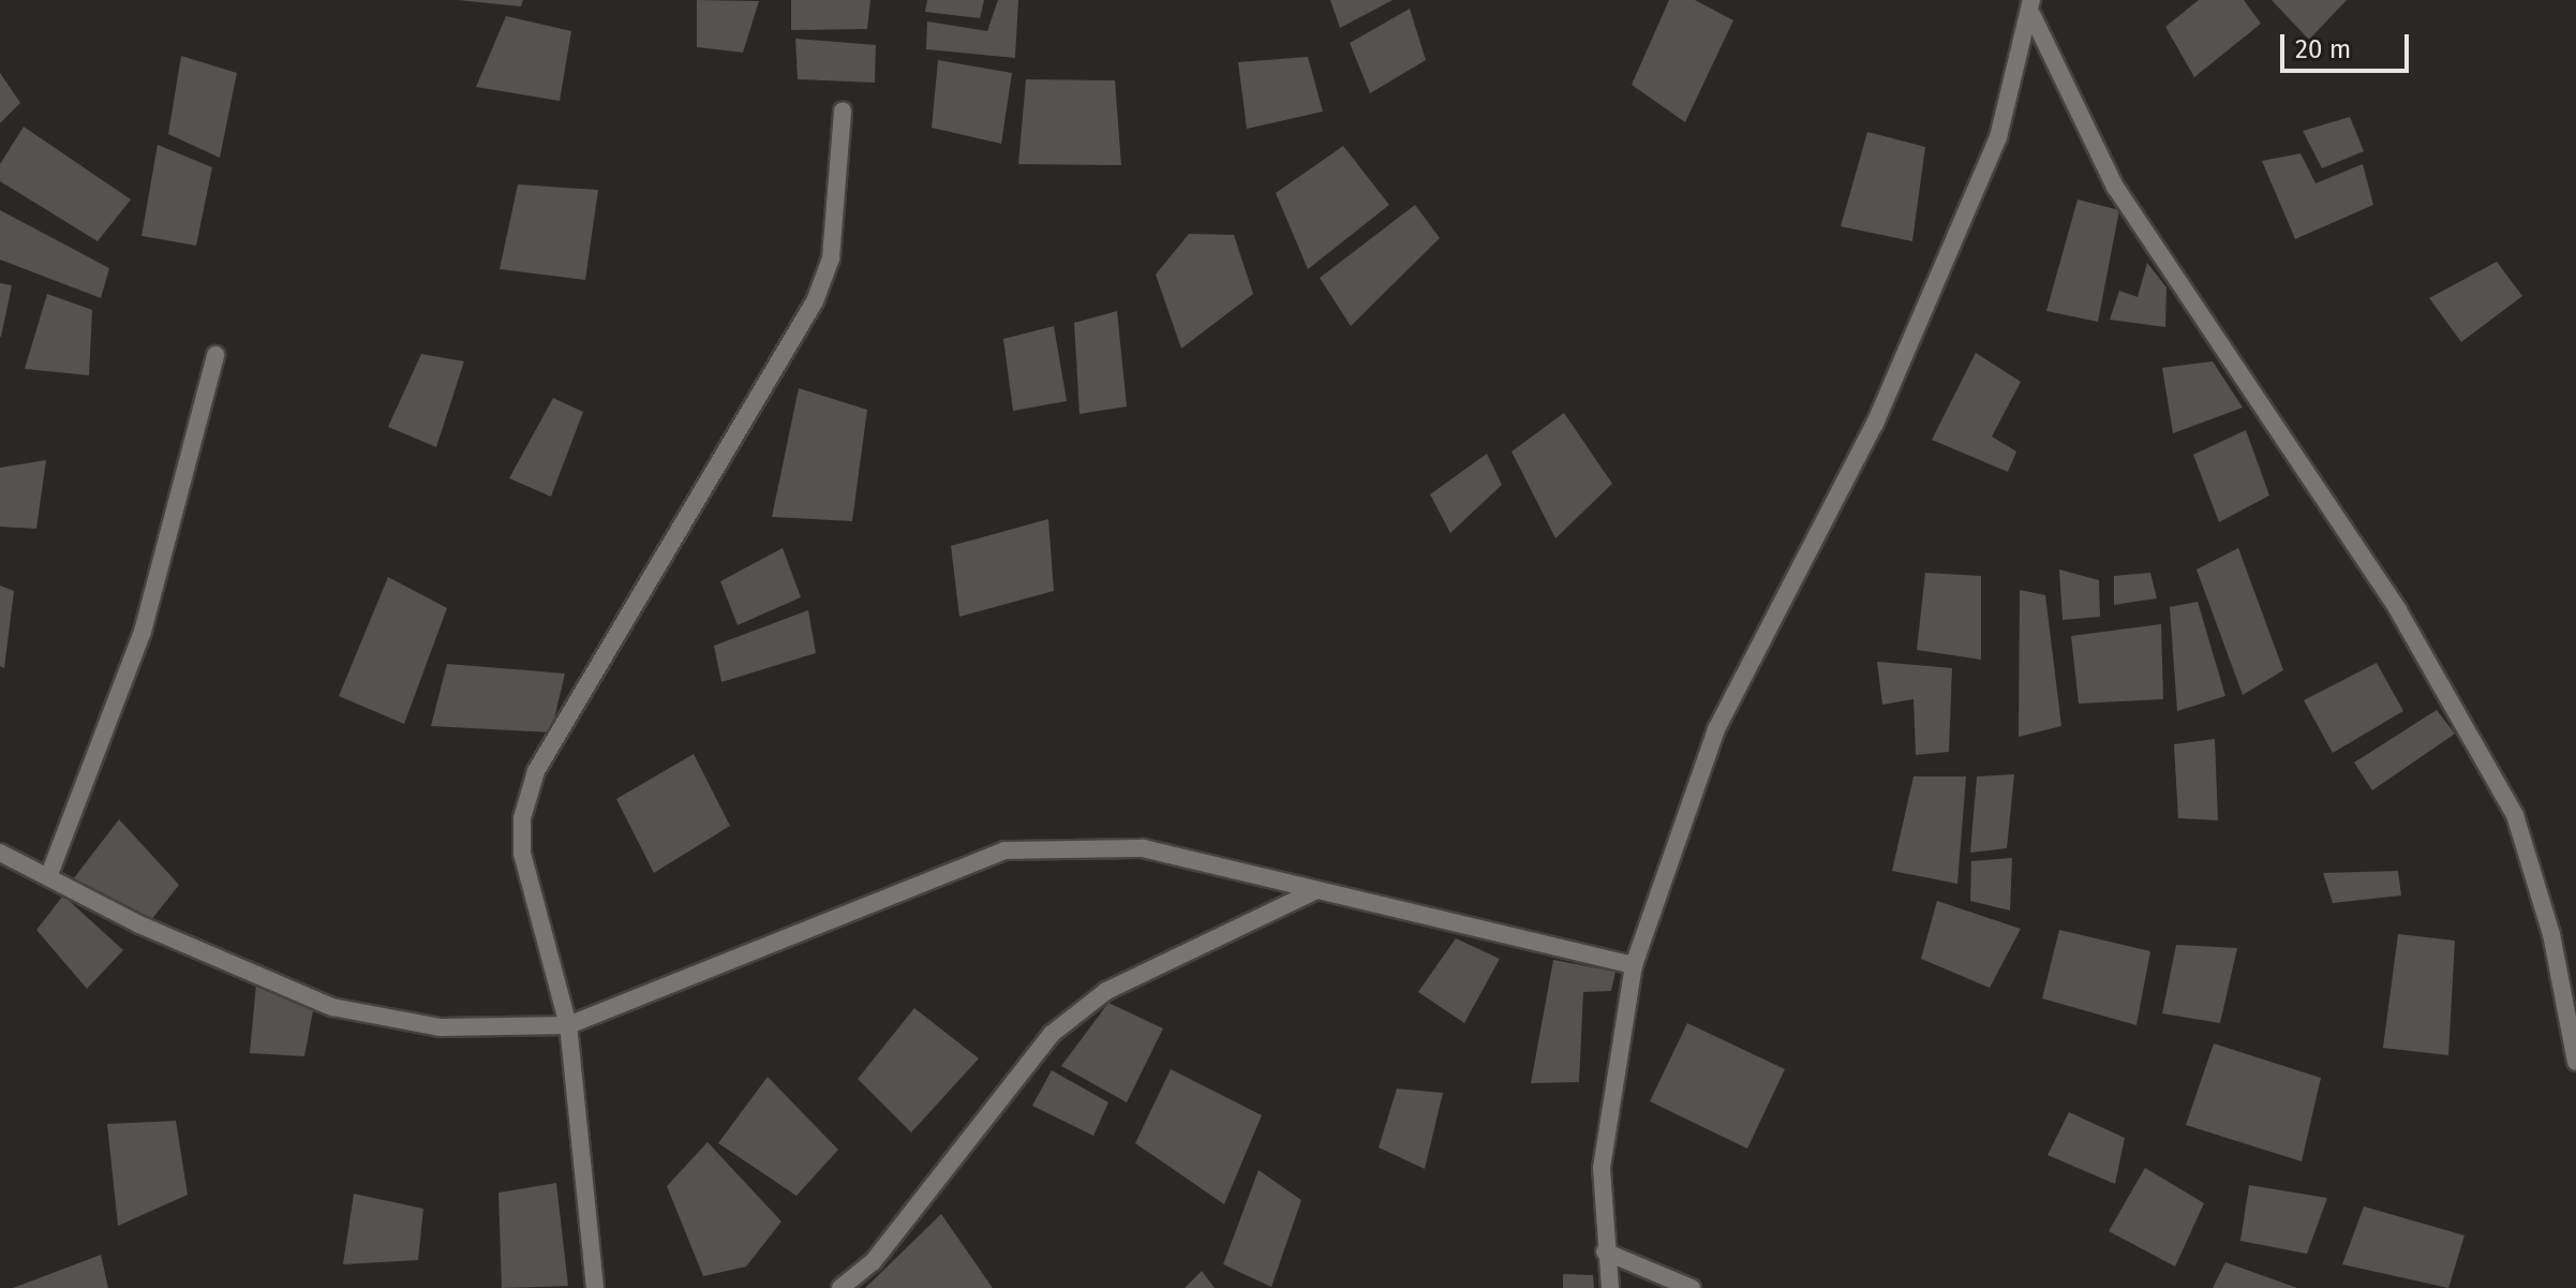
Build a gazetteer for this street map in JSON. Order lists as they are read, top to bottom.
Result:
{
  "scale_bar": "20 m"
}
